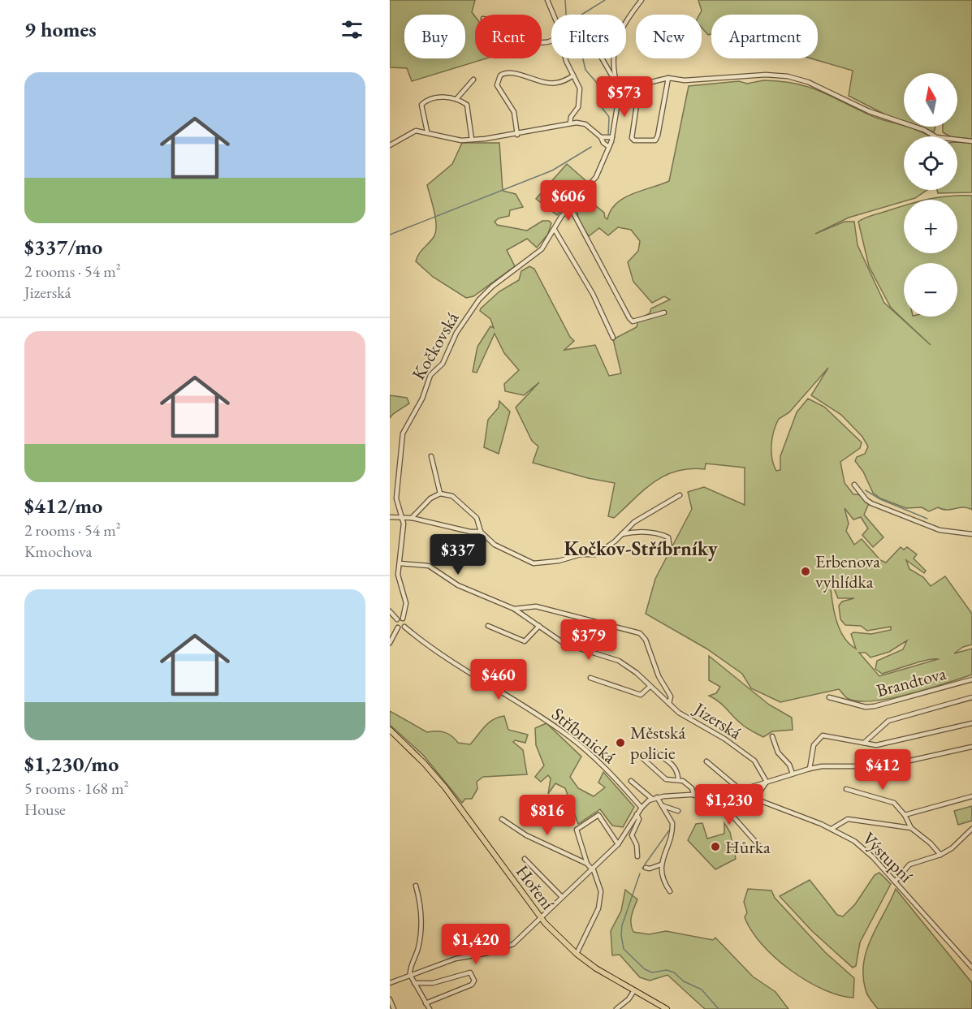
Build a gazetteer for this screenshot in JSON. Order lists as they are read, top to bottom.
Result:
{
  "streets": {
    "main road": ["Hoření"],
    "street": [
      "Kočkovská",
      "Brandtova",
      "Jizerská",
      "Stříbrnická",
      "Výstupní"
    ]
  },
  "crossings": [
    ["Kočkovská", "Jizerská"],
    ["Kočkovská", "Stříbrnická"]
  ],
  "districts": ["Kočkov-Stříbrníky"],
  "places": ["Erbenova vyhlídka", "Městská policie", "Hůrka"],
  "north": "top",
  "page": {
    "heading": "9 homes",
    "chip": [
      "Buy",
      "Rent",
      "Filters",
      "New",
      "Apartment"
    ],
    "list": [
      {
        "name": "$337/mo",
        "note": "2 rooms · 54 m² · Jizerská"
      },
      {
        "name": "$412/mo",
        "note": "2 rooms · 54 m² · Kmochova"
      },
      {
        "name": "$1,230/mo",
        "note": "5 rooms · 168 m² · House"
      }
    ],
    "map_buttons": ["+", "−"],
    "price": [
      "$573",
      "$606",
      "$337",
      "$379",
      "$460",
      "$412",
      "$1,230",
      "$816",
      "$1,420"
    ]
  }
}
